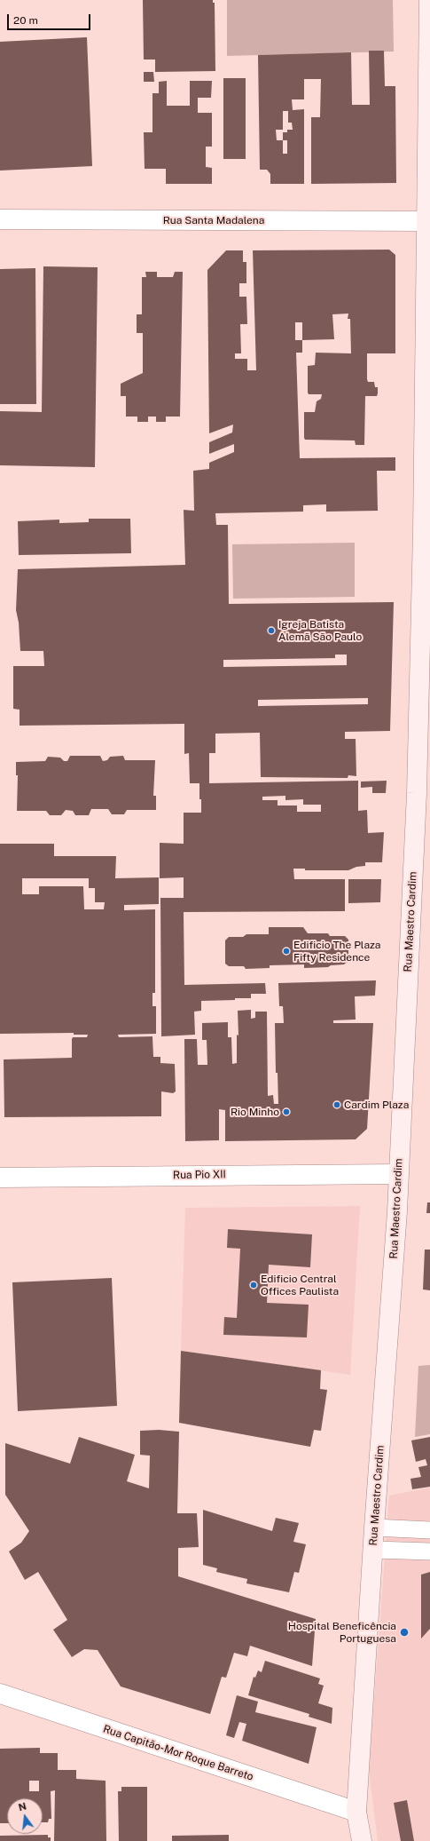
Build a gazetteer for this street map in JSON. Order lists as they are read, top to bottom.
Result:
{
  "streets": {
    "main road": ["Rua Maestro Cardim"],
    "street": ["Rua Santa Madalena", "Rua Pio XII", "Rua Capitão-Mor Roque Barreto"]
  },
  "crossings": [
    ["Rua Santa Madalena", "Rua Maestro Cardim"],
    ["Rua Maestro Cardim", "Rua Pio XII"],
    ["Rua Maestro Cardim", "Rua Capitão-Mor Roque Barreto"]
  ],
  "places": [
    "Igreja Batista Alemã São Paulo",
    "Edificio The Plaza Fifty Residence",
    "Cardim Plaza",
    "Rio Minho",
    "Edificio Central Offices Paulista",
    "Hospital Beneficência Portuguesa"
  ],
  "scale_bar": "20 m",
  "north": "top"
}
